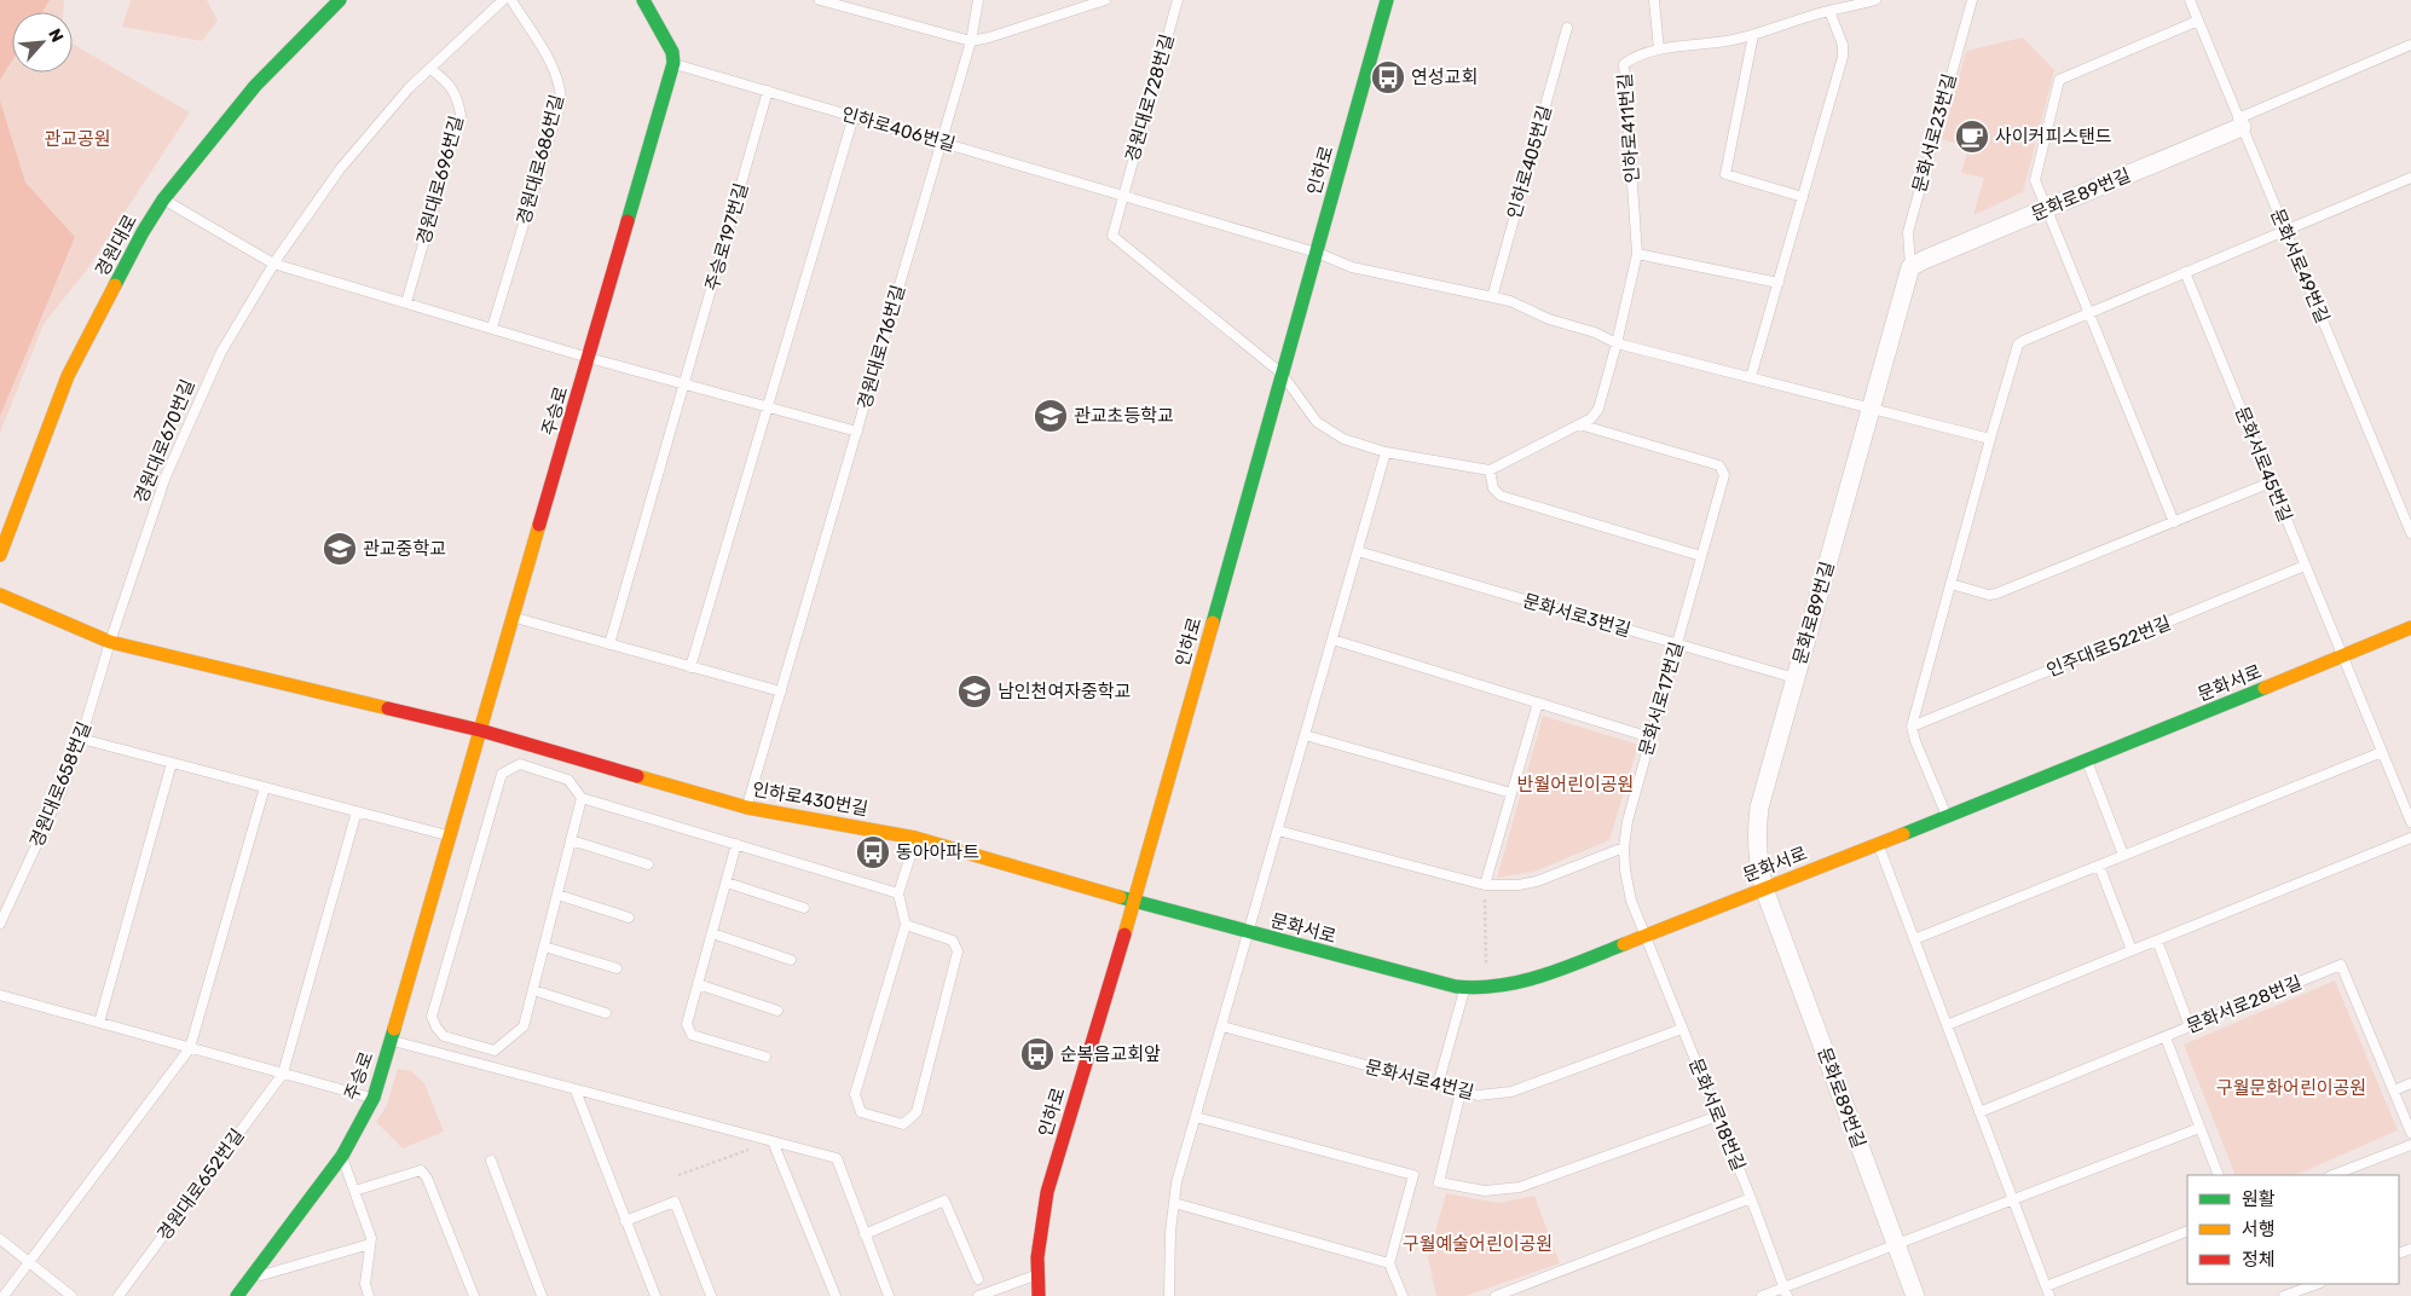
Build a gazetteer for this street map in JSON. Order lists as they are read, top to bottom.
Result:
{
  "streets": {
    "street": [
      "인하로",
      "문화로89번길",
      "경원대로",
      "주승로",
      "문화서로",
      "인하로430번길"
    ],
    "lane": [
      "경원대로728번길",
      "인하로411번길",
      "인하로406번길",
      "문화서로23번길",
      "경원대로686번길",
      "인하로405번길",
      "경원대로696번길",
      "주승로197번길",
      "문화서로49번길",
      "경원대로716번길",
      "경원대로670번길",
      "문화서로45번길",
      "문화서로3번길",
      "인주대로522번길",
      "문화서로17번길",
      "경원대로658번길",
      "문화서로28번길",
      "문화서로4번길",
      "문화서로18번길",
      "경원대로652번길"
    ]
  },
  "crossings": [
    ["경원대로728번길", "인하로406번길"],
    ["인하로411번길", "문화서로17번길"],
    ["인하로406번길", "인하로"],
    ["인하로406번길", "주승로197번길"],
    ["인하로406번길", "경원대로716번길"],
    ["인하로406번길", "주승로"],
    ["문화서로23번길", "문화로89번길"],
    ["인하로", "문화서로"],
    ["인하로", "인하로430번길"],
    ["문화로89번길", "문화서로49번길"],
    ["문화로89번길", "문화서로3번길"],
    ["문화로89번길", "문화서로"],
    ["경원대로716번길", "인하로430번길"],
    ["주승로", "인하로430번길"],
    ["경원대로670번길", "경원대로658번길"],
    ["문화서로45번길", "인주대로522번길"],
    ["문화서로45번길", "문화서로"],
    ["문화서로3번길", "문화서로17번길"],
    ["문화서로", "문화서로17번길"],
    ["문화서로", "인하로430번길"],
    ["문화서로", "문화서로18번길"],
    ["문화서로17번길", "문화서로18번길"],
    ["문화서로4번길", "문화서로18번길"]
  ],
  "parks": [
    "관교공원",
    "반월어린이공원",
    "구월문화어린이공원",
    "구월예술어린이공원"
  ],
  "places": {
    "bus stop": ["연성교회", "동아아파트", "순복음교회앞"],
    "cafe": ["사이커피스탠드"],
    "school or university": ["관교초등학교", "관교중학교", "남인천여자중학교"]
  },
  "legend": ["원활", "서행", "정체"],
  "north": "top right"
}
